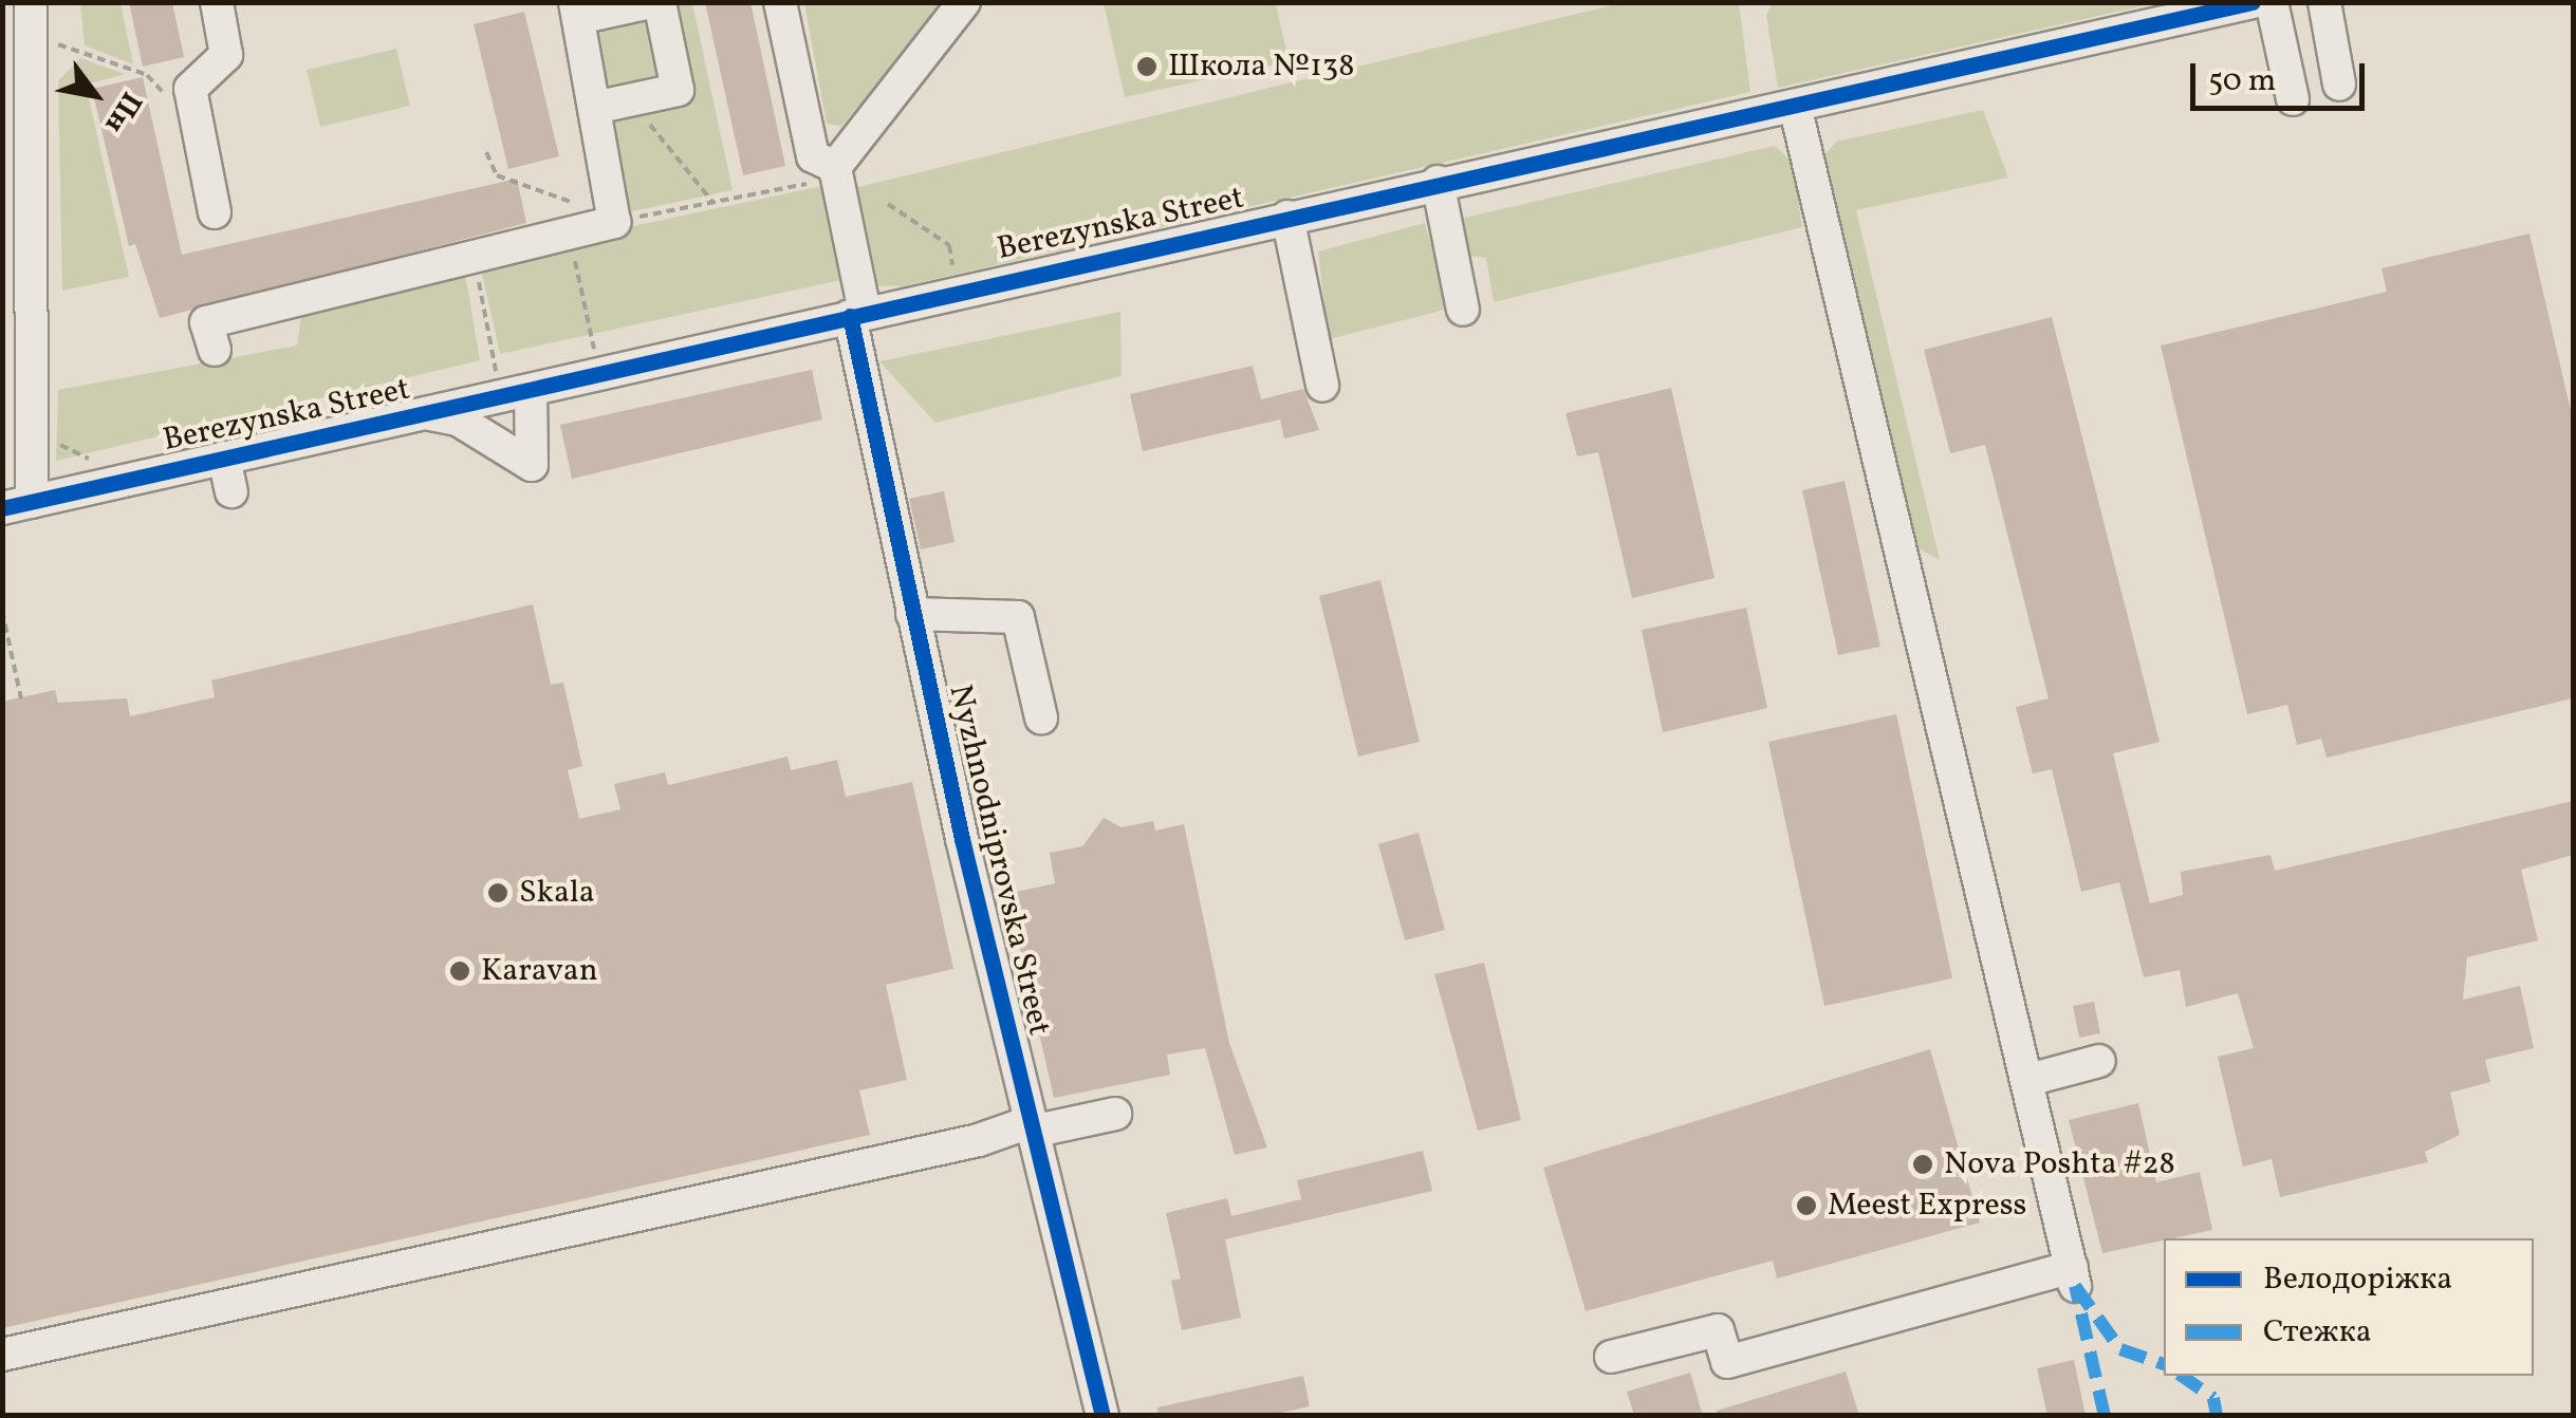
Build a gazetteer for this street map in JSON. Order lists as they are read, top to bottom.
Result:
{
  "streets": {
    "street": ["Berezynska Street", "Nyzhnodniprovska Street"]
  },
  "crossings": [
    ["Berezynska Street", "Nyzhnodniprovska Street"]
  ],
  "places": [
    "Школа №138",
    "Skala",
    "Karavan",
    "Nova Poshta #28",
    "Meest Express"
  ],
  "legend": ["Велодоріжка", "Стежка"],
  "scale_bar": "50 m",
  "north": "bottom right"
}
